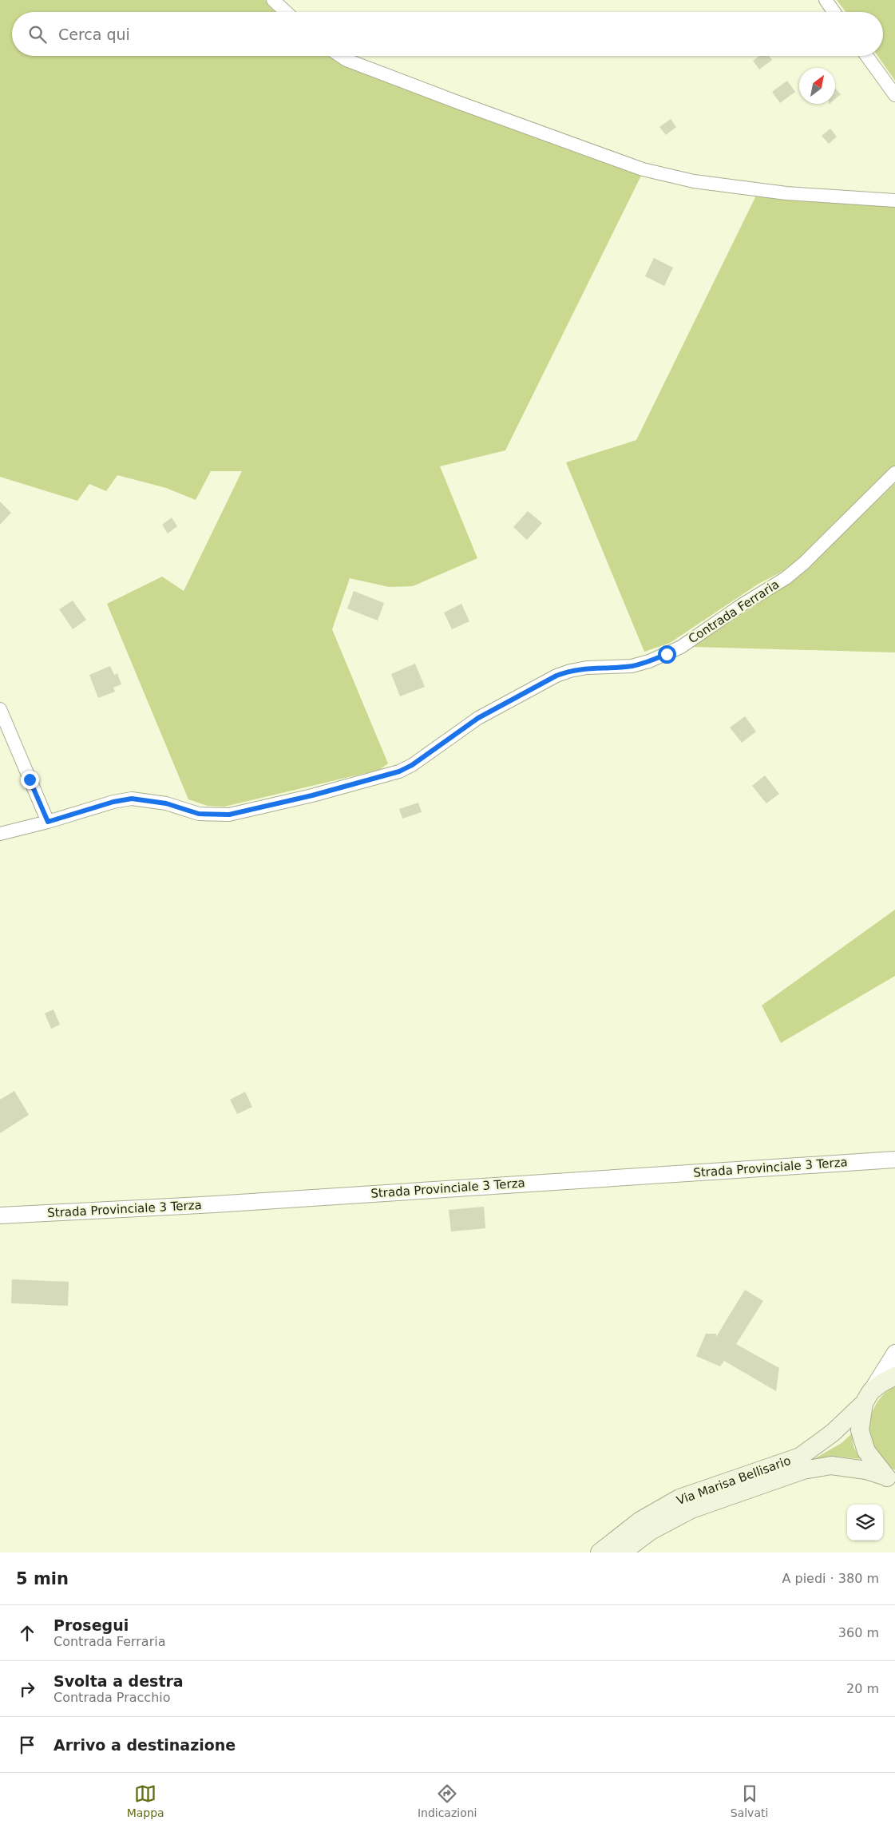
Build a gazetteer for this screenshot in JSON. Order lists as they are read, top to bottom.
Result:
{
  "streets": {
    "main road": ["Via Marisa Bellisario"],
    "street": ["Contrada Ferraria", "Strada Provinciale 3 Terza"]
  },
  "north": "top right",
  "page": {
    "search": "Cerca qui",
    "heading": ["5 min", "A piedi · 380 m"],
    "list": [
      ["Prosegui", "Contrada Ferraria", "360 m"],
      ["Svolta a destra", "Contrada Pracchio", "20 m"],
      "Arrivo a destinazione"
    ],
    "nav": ["Mappa", "Indicazioni", "Salvati"]
  }
}
